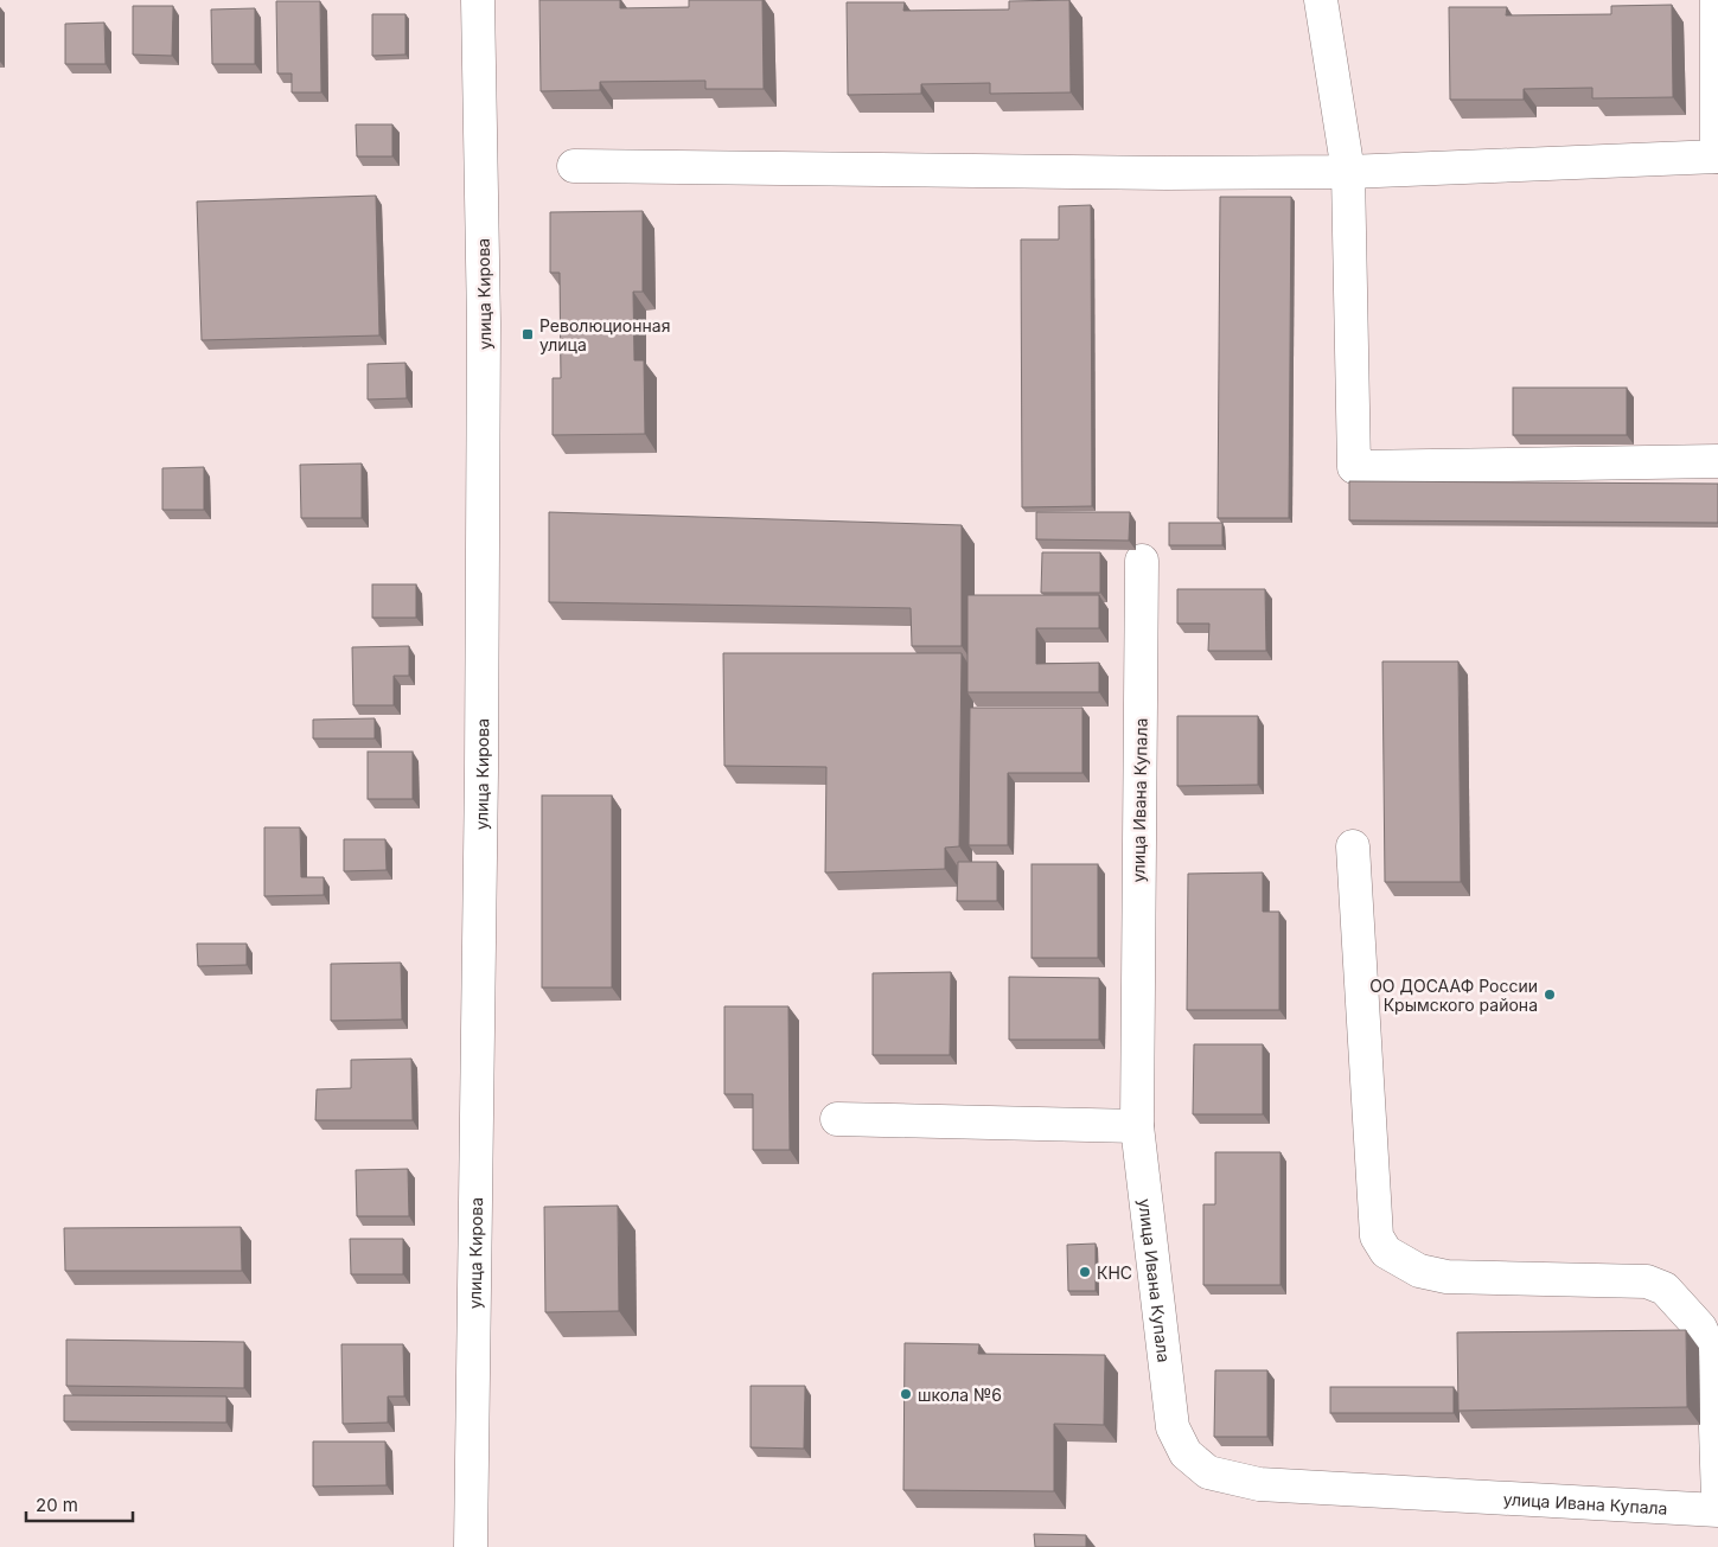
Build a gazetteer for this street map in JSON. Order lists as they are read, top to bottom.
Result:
{
  "streets": {
    "main road": ["улица Кирова", "улица Ивана Купала"]
  },
  "places": {
    "transit": ["Революционная улица"],
    "other": ["ОО ДОСААФ России Крымского района", "КНС", "школа №6"]
  },
  "scale_bar": "20 m"
}
